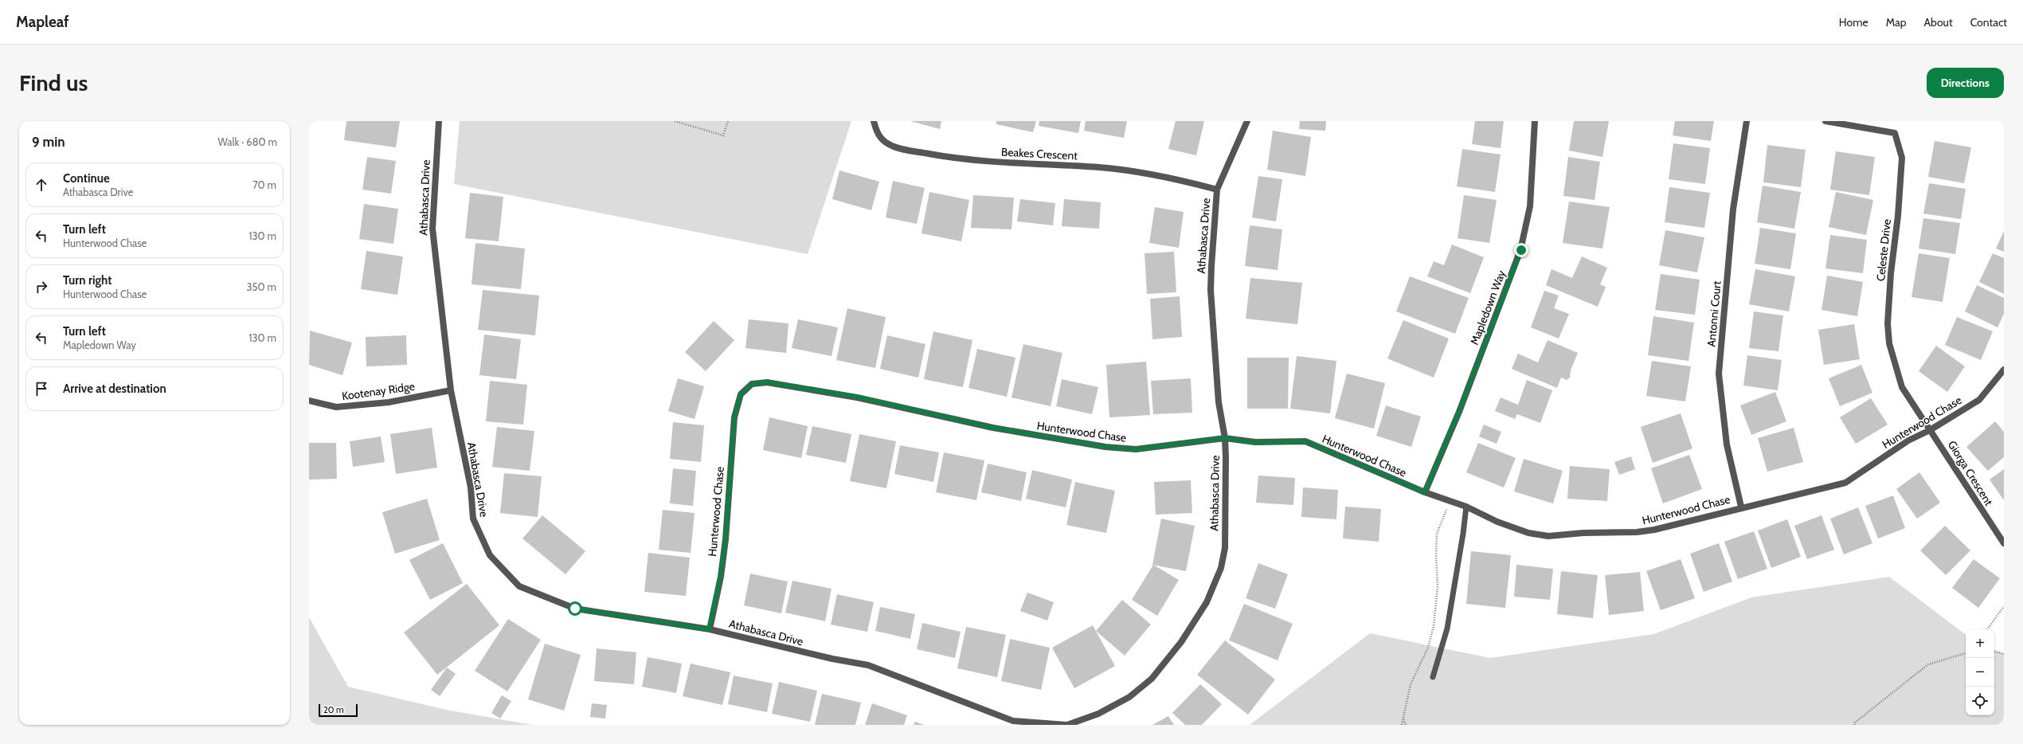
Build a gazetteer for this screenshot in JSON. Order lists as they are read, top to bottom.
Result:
{
  "streets": {
    "street": [
      "Beakes Crescent",
      "Athabasca Drive",
      "Celeste Drive",
      "Mapledown Way",
      "Antonni Court",
      "Kootenay Ridge",
      "Hunterwood Chase",
      "Giorga Crescent"
    ]
  },
  "crossings": [
    ["Beakes Crescent", "Athabasca Drive"],
    ["Athabasca Drive", "Kootenay Ridge"],
    ["Athabasca Drive", "Hunterwood Chase"],
    ["Celeste Drive", "Hunterwood Chase"],
    ["Celeste Drive", "Giorga Crescent"],
    ["Mapledown Way", "Hunterwood Chase"],
    ["Antonni Court", "Hunterwood Chase"],
    ["Hunterwood Chase", "Giorga Crescent"]
  ],
  "scale_bar": "20 m",
  "page": {
    "header": "Mapleaf",
    "nav": [
      "Home",
      "Map",
      "About",
      "Contact"
    ],
    "buttons": "Directions",
    "title": "Find us",
    "heading": ["9 min", "Walk · 680 m"],
    "list": [
      ["Continue", "Athabasca Drive", "70 m"],
      ["Turn left", "Hunterwood Chase", "130 m"],
      ["Turn right", "Hunterwood Chase", "350 m"],
      ["Turn left", "Mapledown Way", "130 m"],
      "Arrive at destination"
    ],
    "map_buttons": ["+", "−"],
    "scale": "20 m"
  }
}
